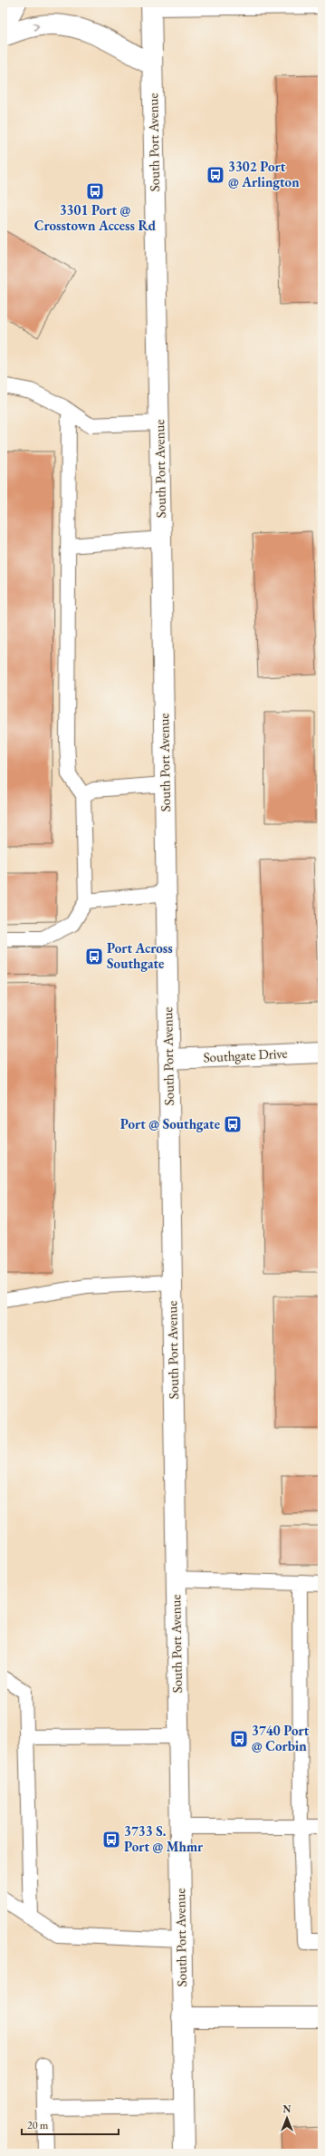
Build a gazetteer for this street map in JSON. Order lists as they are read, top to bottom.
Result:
{
  "streets": {
    "main road": ["South Port Avenue", "Southgate Drive"]
  },
  "crossings": [
    ["South Port Avenue", "Southgate Drive"]
  ],
  "places": {
    "bus stop": [
      "3302 Port @ Arlington",
      "3301 Port @ Crosstown Access Rd",
      "Port Across Southgate",
      "Port @ Southgate",
      "3740 Port @ Corbin",
      "3733 S. Port @ Mhmr"
    ]
  },
  "scale_bar": "20 m",
  "north": "top"
}
